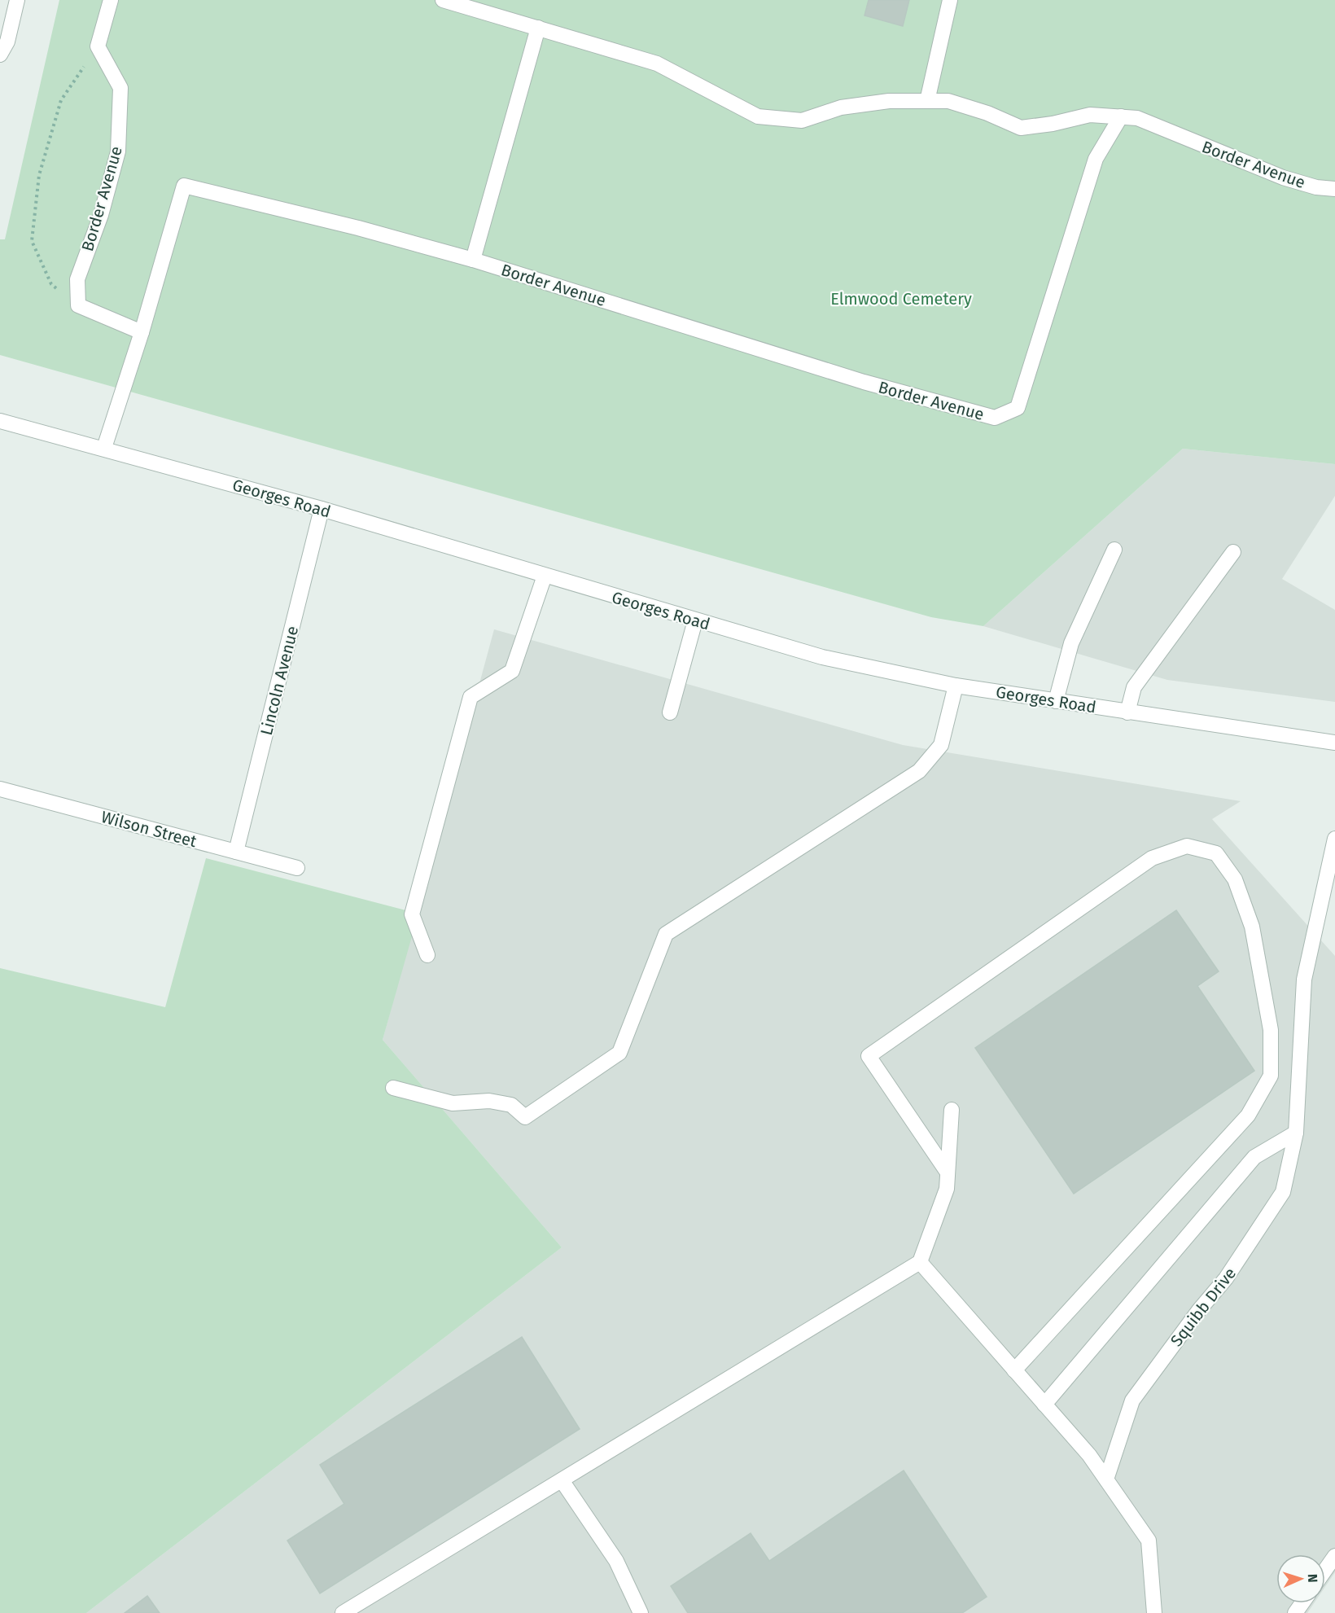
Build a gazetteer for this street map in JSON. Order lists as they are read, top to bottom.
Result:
{
  "streets": {
    "street": [
      "Border Avenue",
      "Georges Road",
      "Lincoln Avenue",
      "Wilson Street",
      "Squibb Drive"
    ]
  },
  "crossings": [
    ["Georges Road", "Lincoln Avenue"],
    ["Lincoln Avenue", "Wilson Street"]
  ],
  "parks": ["Elmwood Cemetery"],
  "north": "right"
}
